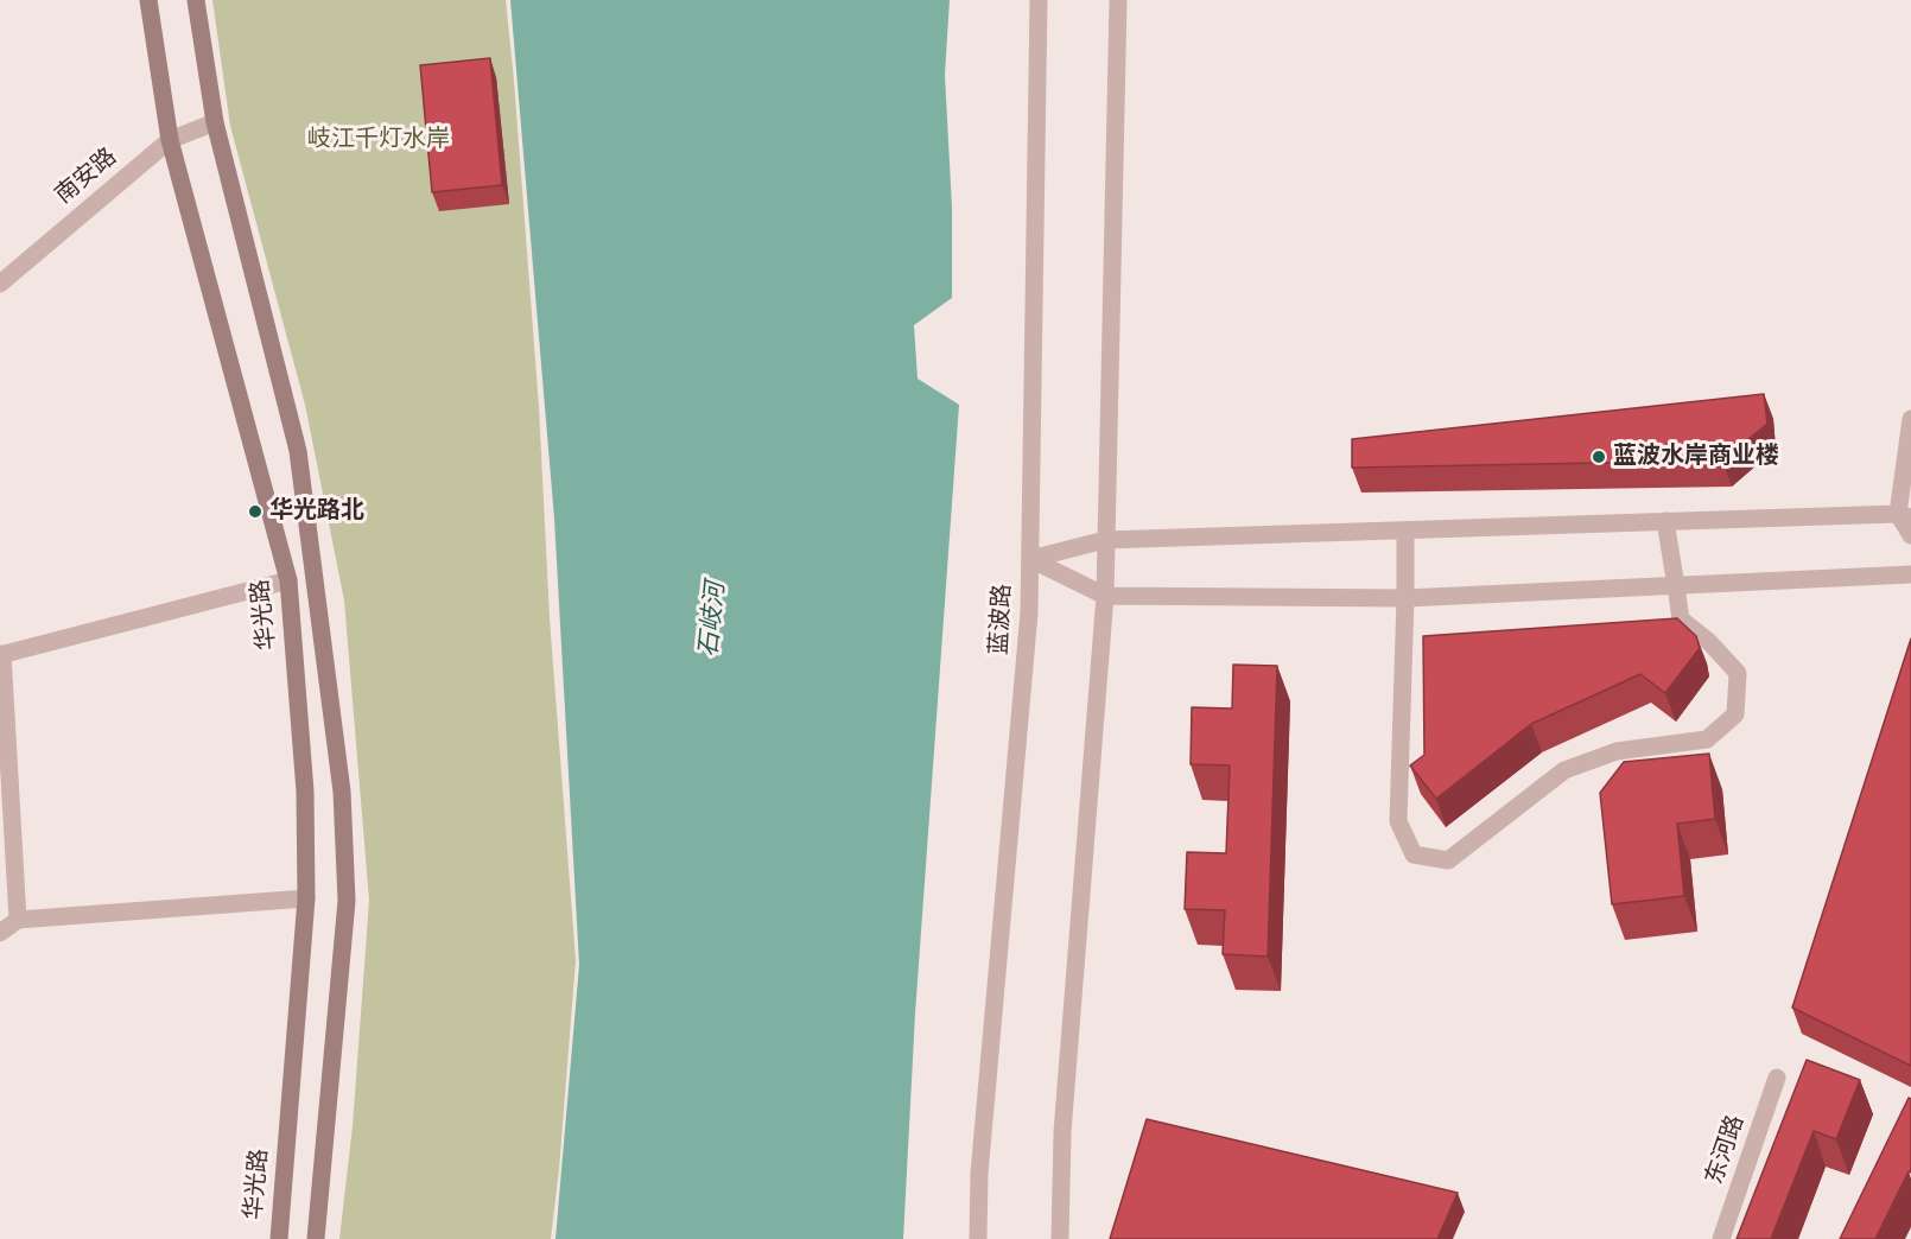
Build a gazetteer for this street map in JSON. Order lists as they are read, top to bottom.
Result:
{
  "streets": {
    "main road": ["华光路"],
    "street": ["南安路", "蓝波路", "东河路"]
  },
  "crossings": [
    ["南安路", "华光路"]
  ],
  "water": ["石岐河"],
  "parks": ["岐江千灯水岸"],
  "places": ["蓝波水岸商业楼", "华光路北"]
}
